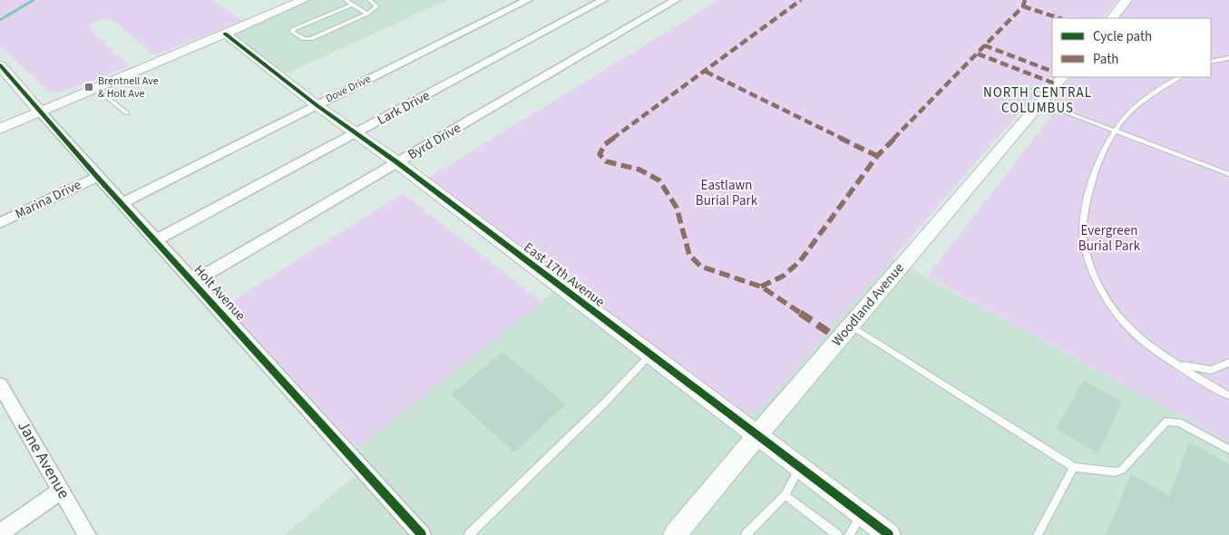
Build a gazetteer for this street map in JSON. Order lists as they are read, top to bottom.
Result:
{
  "streets": {
    "street": [
      "Dove Drive",
      "Lark Drive",
      "Byrd Drive",
      "Marina Drive",
      "East 17th Avenue",
      "Holt Avenue",
      "Woodland Avenue",
      "Jane Avenue"
    ]
  },
  "crossings": [
    ["Dove Drive", "East 17th Avenue"],
    ["Dove Drive", "Holt Avenue"],
    ["Lark Drive", "East 17th Avenue"],
    ["Lark Drive", "Holt Avenue"],
    ["Byrd Drive", "East 17th Avenue"],
    ["Byrd Drive", "Holt Avenue"],
    ["Marina Drive", "Holt Avenue"],
    ["East 17th Avenue", "Woodland Avenue"]
  ],
  "districts": ["NORTH CENTRAL COLUMBUS"],
  "parks": ["Eastlawn Burial Park", "Evergreen Burial Park"],
  "places": {
    "transit": ["Brentnell Ave & Holt Ave"]
  },
  "legend": ["Cycle path", "Path"]
}
